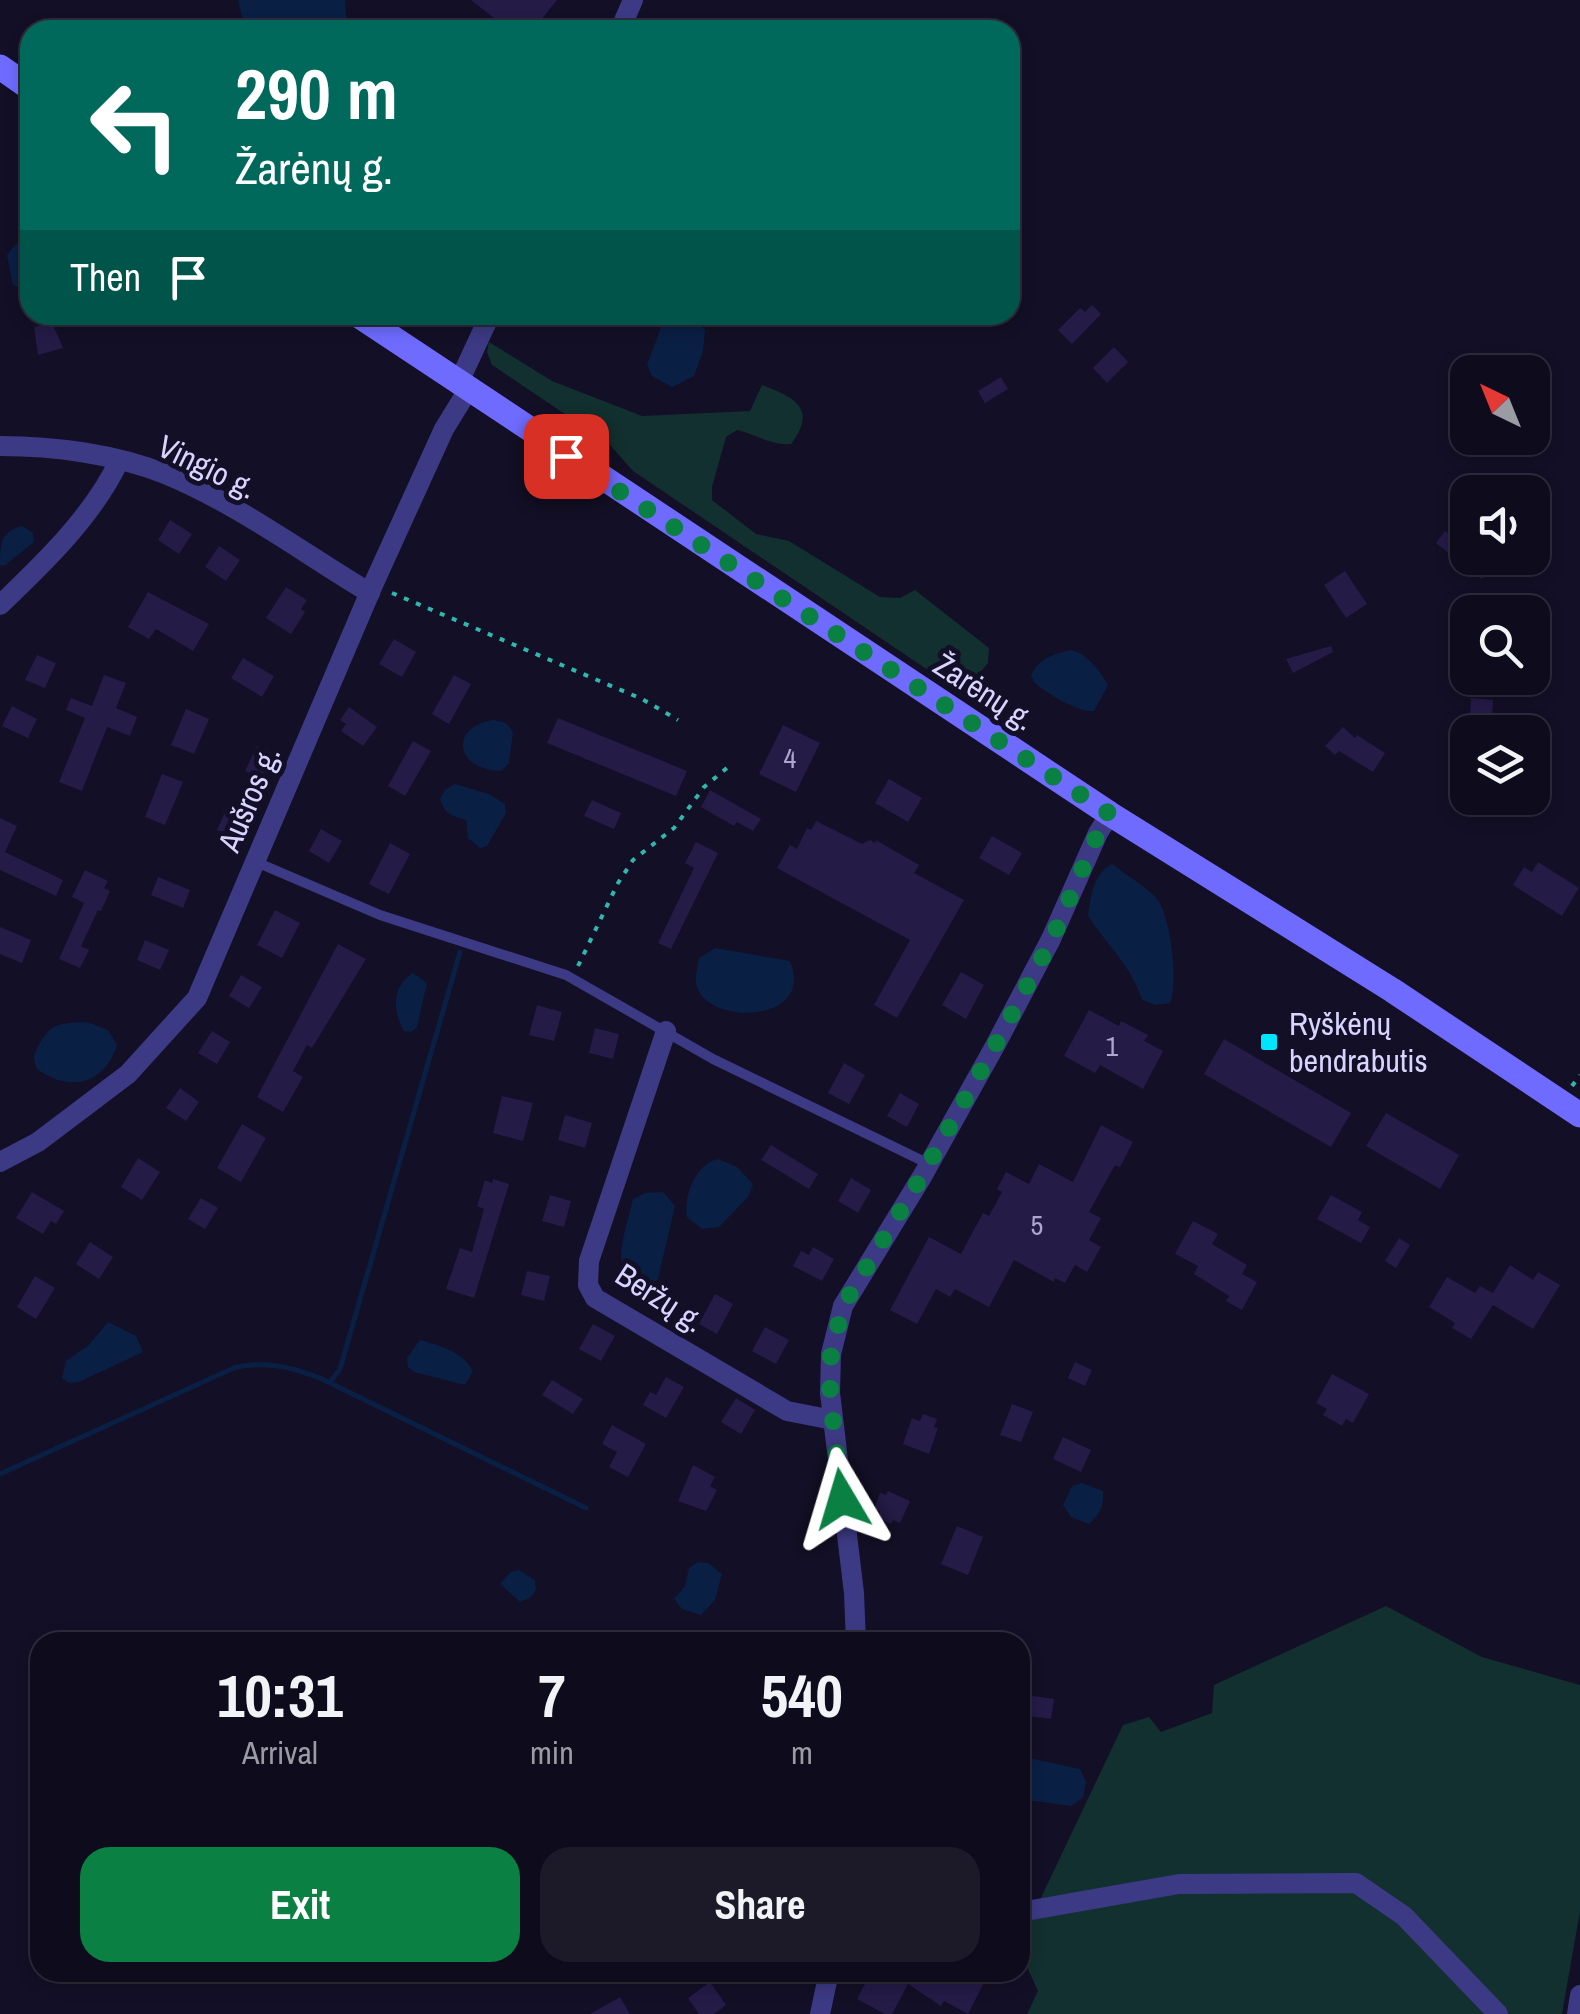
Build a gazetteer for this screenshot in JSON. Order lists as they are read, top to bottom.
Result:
{
  "streets": {
    "main road": ["Žarėnų g."],
    "street": ["Vingio g.", "Aušros g.", "Beržų g."]
  },
  "crossings": [
    ["Vingio g.", "Aušros g."],
    ["Žarėnų g.", "Aušros g."]
  ],
  "places": {
    "transit": ["Ryškėnų bendrabutis"]
  },
  "house_numbers": ["4", "1", "5"],
  "north": "top left",
  "page": {
    "turn": ["290 m", "Žarėnų g."],
    "then": "Then",
    "eta": [
      "10:31",
      "Arrival",
      "7",
      "min",
      "540",
      "m"
    ],
    "buttons": ["Exit", "Share"]
  }
}
